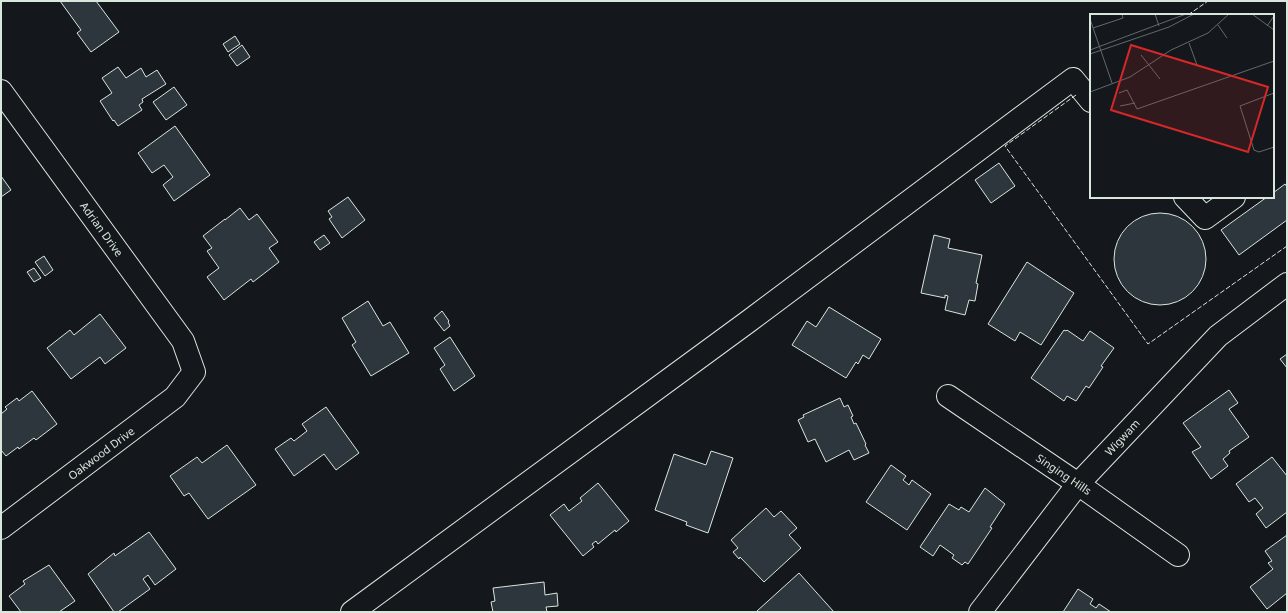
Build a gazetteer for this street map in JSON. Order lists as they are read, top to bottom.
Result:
{
  "streets": {
    "street": [
      "Adrian Drive",
      "Wigwam",
      "Oakwood Drive",
      "Singing Hills"
    ]
  },
  "crossings": [
    ["Adrian Drive", "Oakwood Drive"],
    ["Wigwam", "Singing Hills"]
  ]
}
